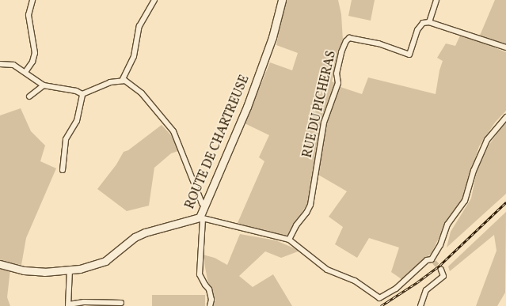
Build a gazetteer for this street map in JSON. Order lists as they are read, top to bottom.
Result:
{
  "streets": {
    "main road": ["ROUTE DE CHARTREUSE"],
    "street": ["RUE DU PICHERAS"]
  }
}
